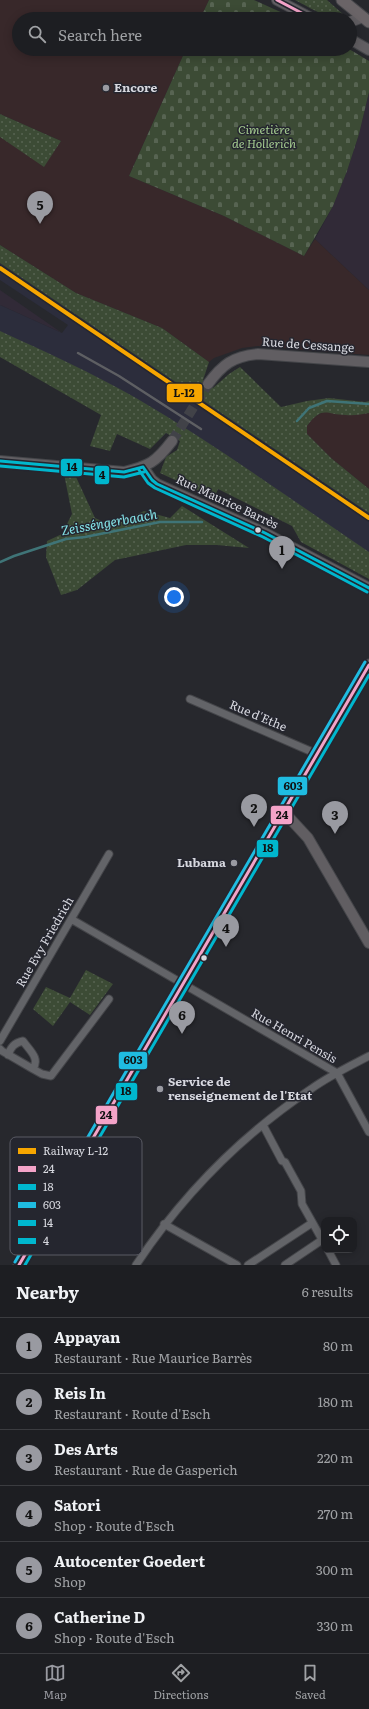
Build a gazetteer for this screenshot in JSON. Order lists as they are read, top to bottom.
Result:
{
  "streets": {
    "street": [
      "Rue de Cessange",
      "Rue Maurice Barrès",
      "Rue d'Ethe",
      "Rue Evy Friedrich",
      "Rue Henri Pensis"
    ]
  },
  "crossings": [
    ["Rue Evy Friedrich", "Rue Henri Pensis"]
  ],
  "water": ["Zeisséngerbaach"],
  "parks": ["Cimetière de Hollerich"],
  "places": ["Encore", "Lubama", "Service de renseignement de l'Etat"],
  "lines": [
    "transit line 24",
    "rail line L-12",
    "transit line 14",
    "transit line 4",
    "transit line 603",
    "transit line 18"
  ],
  "legend": [
    "Railway L-12",
    "24",
    "18",
    "603",
    "14",
    "4"
  ],
  "page": {
    "search": "Search here",
    "pins": [
      "5",
      "1",
      "2",
      "3",
      "4",
      "6"
    ],
    "heading": ["Nearby", "6 results"],
    "list": [
      {
        "mark": "1",
        "name": "Appayan",
        "note": "Restaurant · Rue Maurice Barrès",
        "value": "80 m"
      },
      {
        "mark": "2",
        "name": "Reis In",
        "note": "Restaurant · Route d'Esch",
        "value": "180 m"
      },
      {
        "mark": "3",
        "name": "Des Arts",
        "note": "Restaurant · Rue de Gasperich",
        "value": "220 m"
      },
      {
        "mark": "4",
        "name": "Satori",
        "note": "Shop · Route d'Esch",
        "value": "270 m"
      },
      {
        "mark": "5",
        "name": "Autocenter Goedert",
        "note": "Shop",
        "value": "300 m"
      },
      {
        "mark": "6",
        "name": "Catherine D",
        "note": "Shop · Route d'Esch",
        "value": "330 m"
      }
    ],
    "nav": ["Map", "Directions", "Saved"]
  }
}
